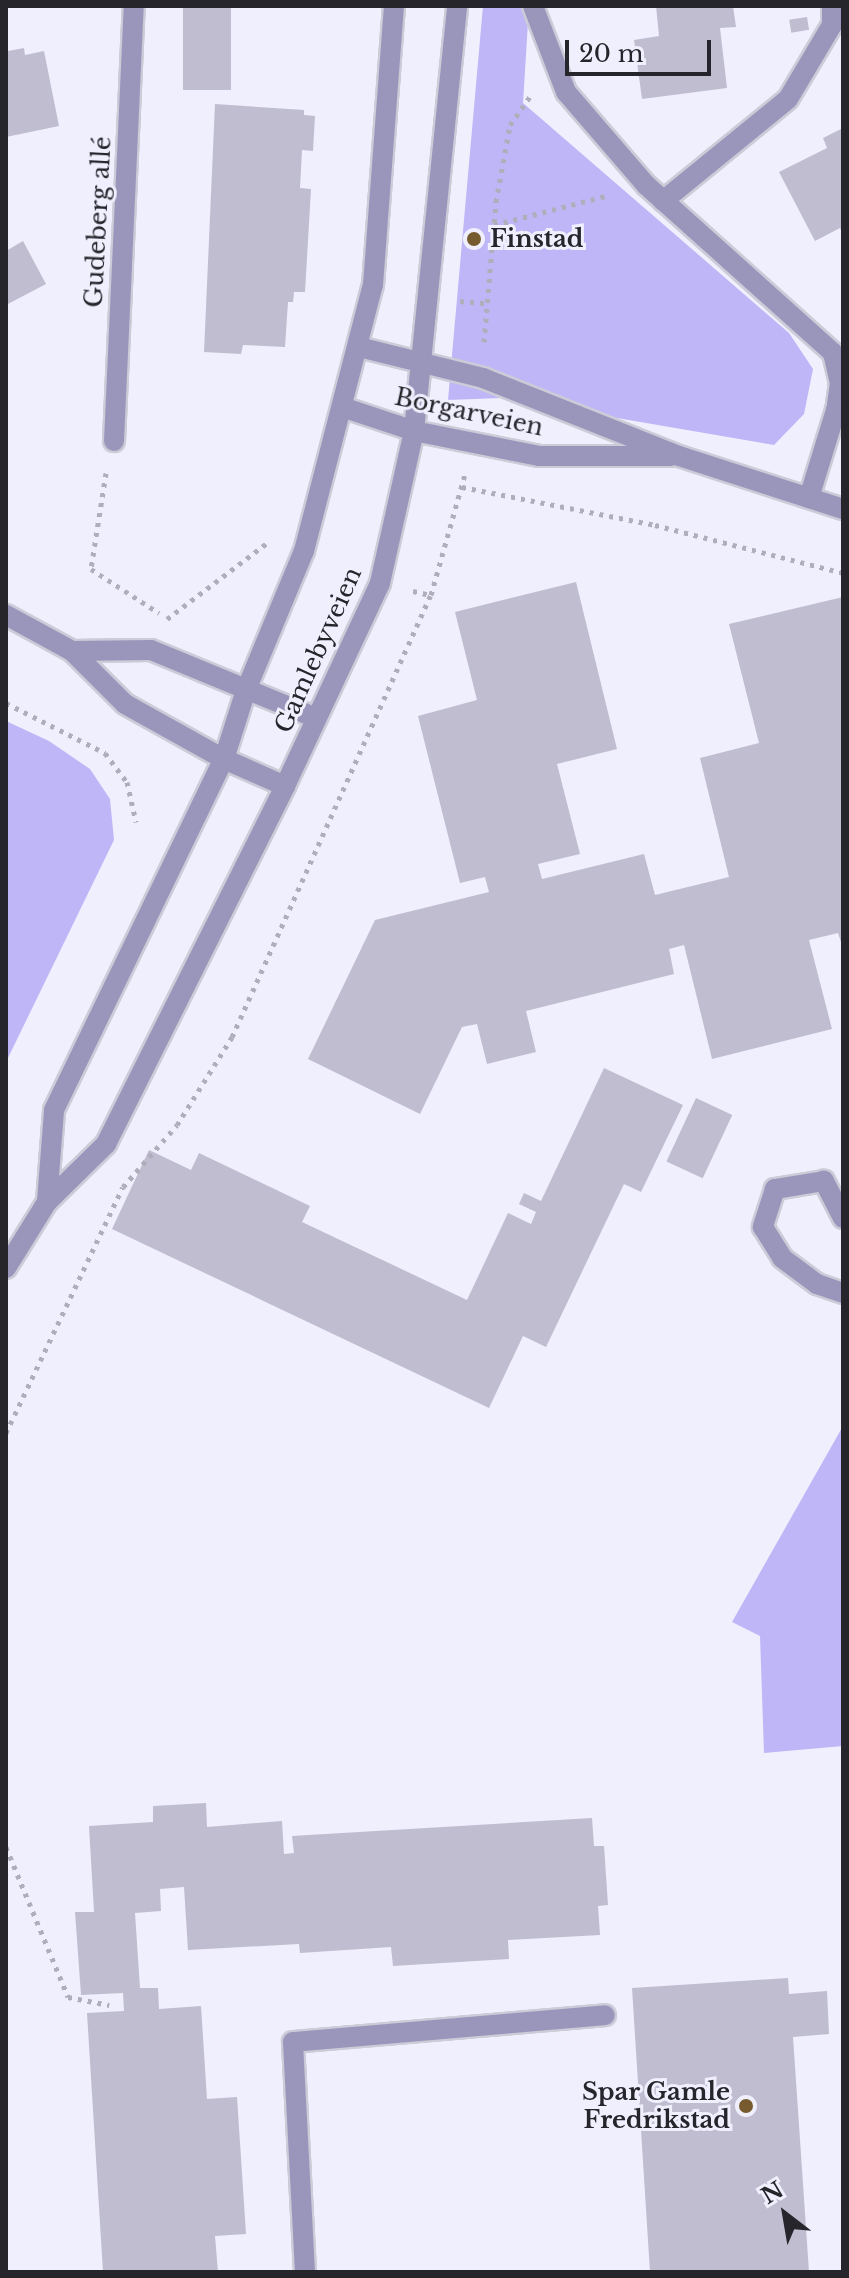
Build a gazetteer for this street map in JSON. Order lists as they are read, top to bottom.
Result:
{
  "streets": {
    "street": ["Gudeberg allé", "Borgarveien", "Gamlebyveien"]
  },
  "crossings": [
    ["Borgarveien", "Gamlebyveien"]
  ],
  "places": ["Finstad", "Spar Gamle Fredrikstad"],
  "scale_bar": "20 m",
  "north": "top left"
}
